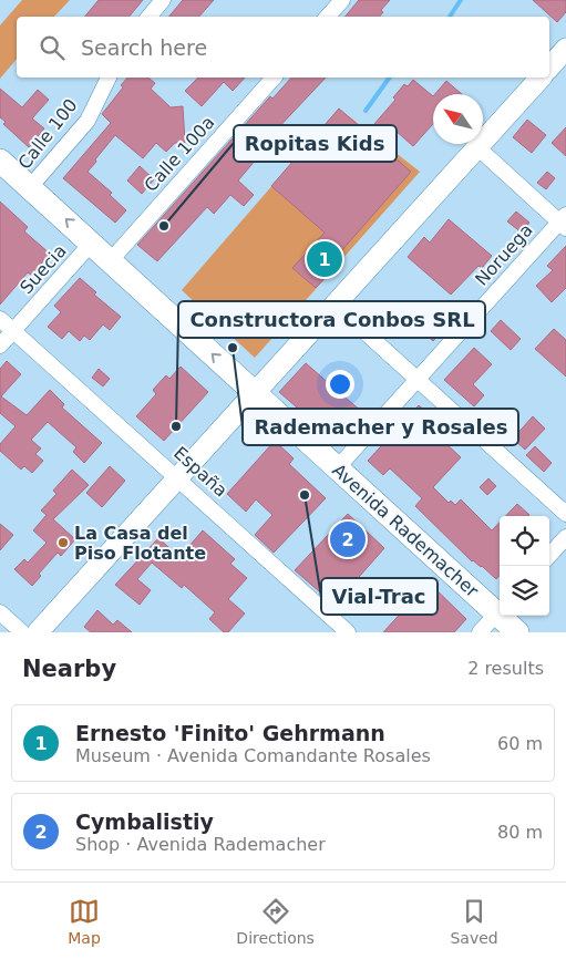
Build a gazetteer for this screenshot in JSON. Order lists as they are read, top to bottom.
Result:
{
  "streets": {
    "main road": ["Avenida Rademacher"],
    "street": [
      "Calle 100",
      "Calle 100a",
      "Noruega",
      "Suecia",
      "España"
    ]
  },
  "crossings": [
    ["Calle 100", "Avenida Rademacher"],
    ["Calle 100a", "Avenida Rademacher"],
    ["Noruega", "Avenida Rademacher"],
    ["Suecia", "España"],
    ["Suecia", "Avenida Rademacher"]
  ],
  "one_way": ["Avenida Rademacher"],
  "places": [
    "Ropitas Kids",
    "Rademacher y Rosales",
    "Constructora Conbos SRL",
    "Vial-Trac",
    "La Casa del Piso Flotante"
  ],
  "north": "top left",
  "page": {
    "search": "Search here",
    "pins": ["1", "2"],
    "heading": ["Nearby", "2 results"],
    "list": [
      {
        "mark": "1",
        "name": "Ernesto 'Finito' Gehrmann",
        "note": "Museum · Avenida Comandante Rosales",
        "value": "60 m"
      },
      {
        "mark": "2",
        "name": "Cymbalistiy",
        "note": "Shop · Avenida Rademacher",
        "value": "80 m"
      }
    ],
    "nav": ["Map", "Directions", "Saved"]
  }
}
